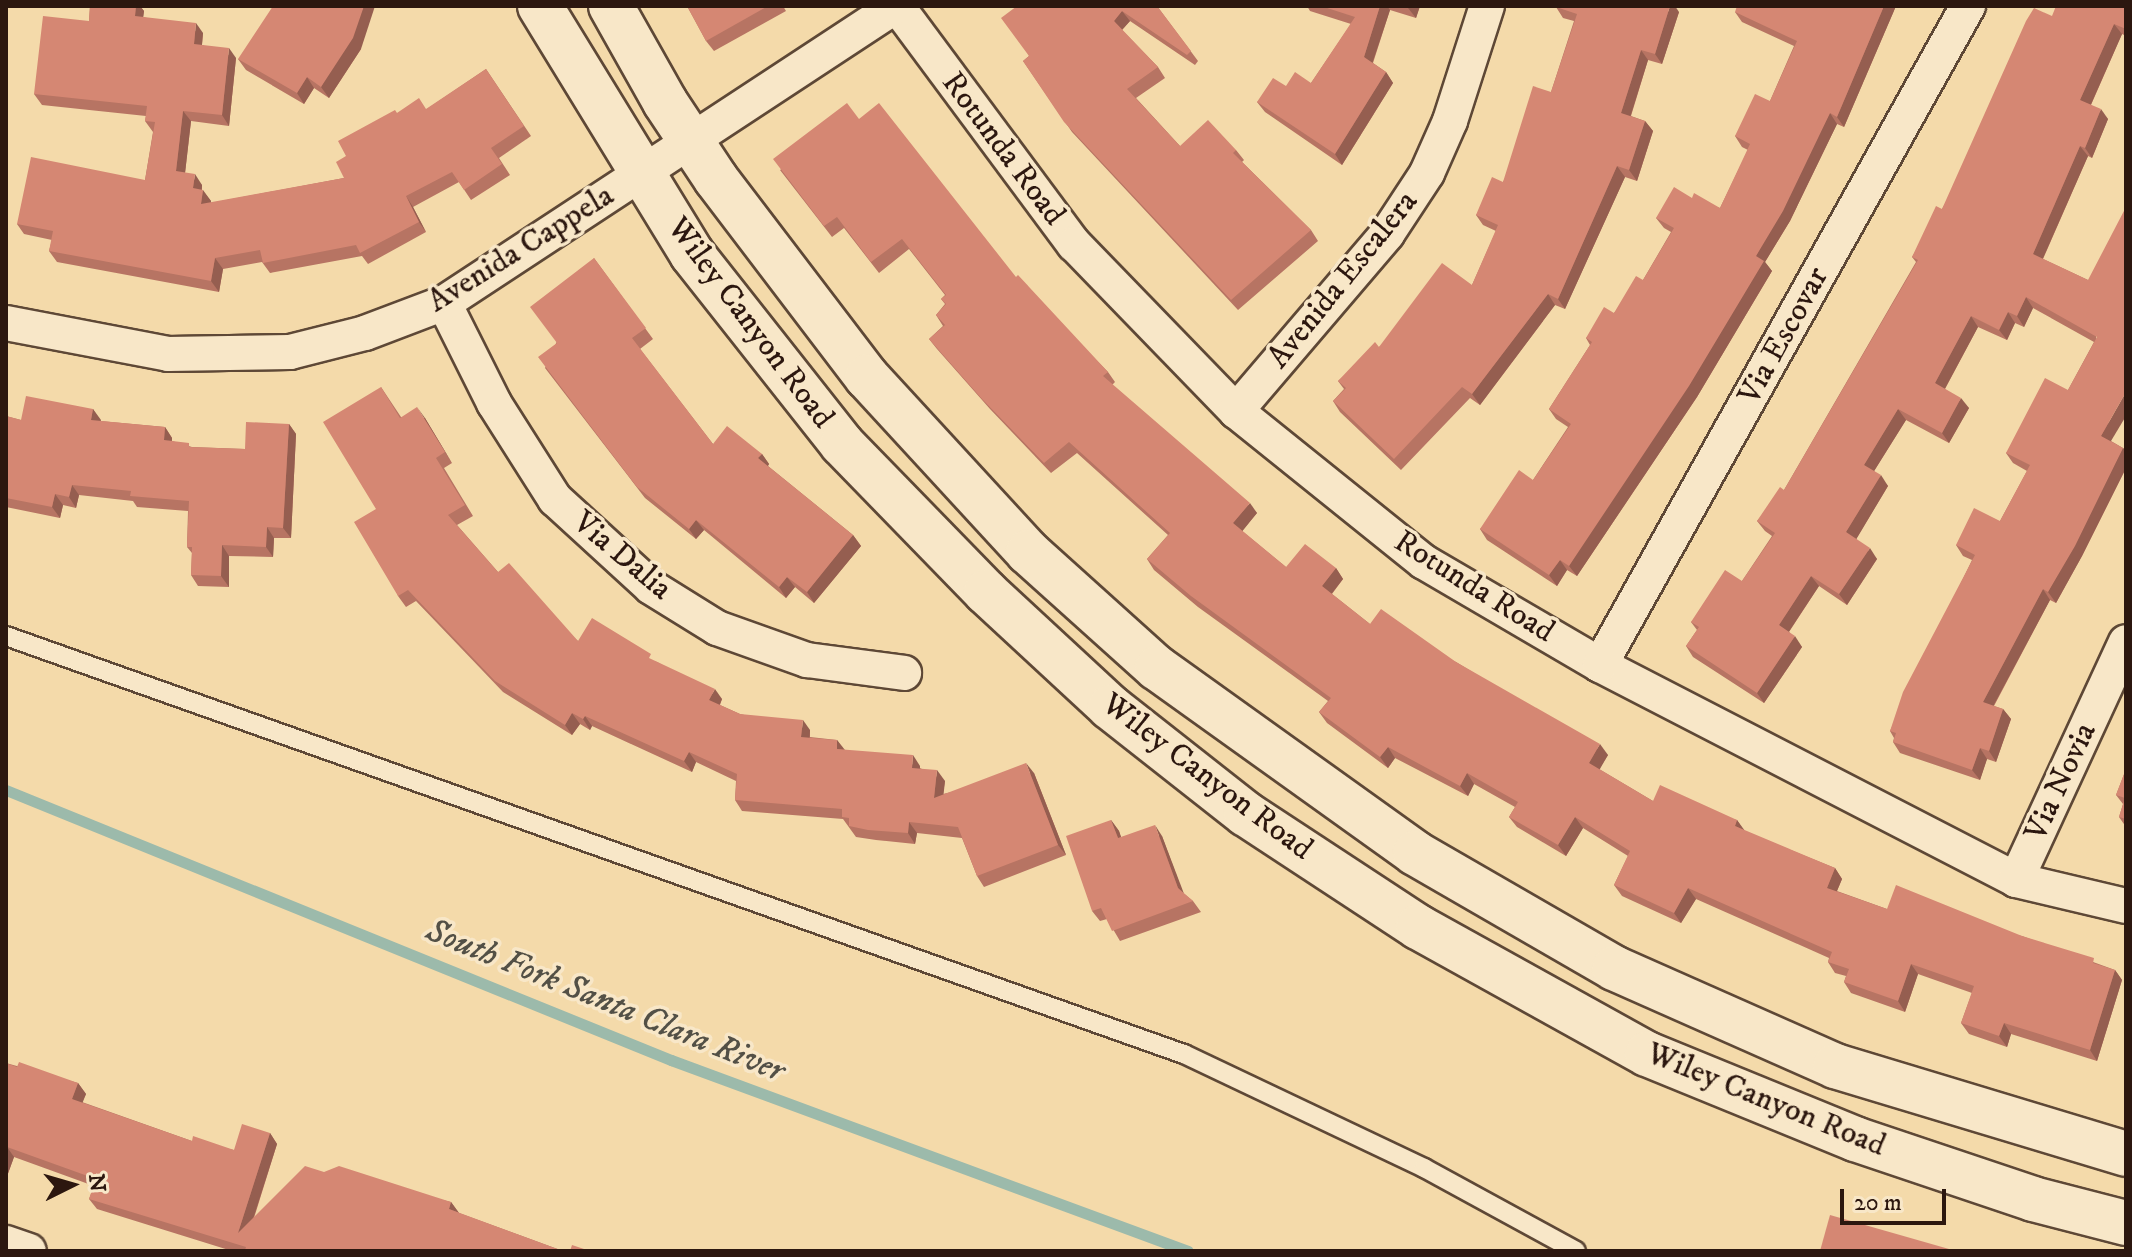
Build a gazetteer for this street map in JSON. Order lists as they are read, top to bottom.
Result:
{
  "streets": {
    "main road": ["Wiley Canyon Road"],
    "street": [
      "Rotunda Road",
      "Avenida Cappela",
      "Avenida Escalera",
      "Via Escovar",
      "Via Dalia",
      "Via Novia"
    ]
  },
  "crossings": [
    ["Rotunda Road", "Avenida Cappela"],
    ["Rotunda Road", "Avenida Escalera"],
    ["Rotunda Road", "Via Escovar"],
    ["Rotunda Road", "Via Novia"],
    ["Avenida Cappela", "Wiley Canyon Road"],
    ["Avenida Cappela", "Via Dalia"]
  ],
  "water": ["South Fork Santa Clara River"],
  "scale_bar": "20 m",
  "north": "right"
}
